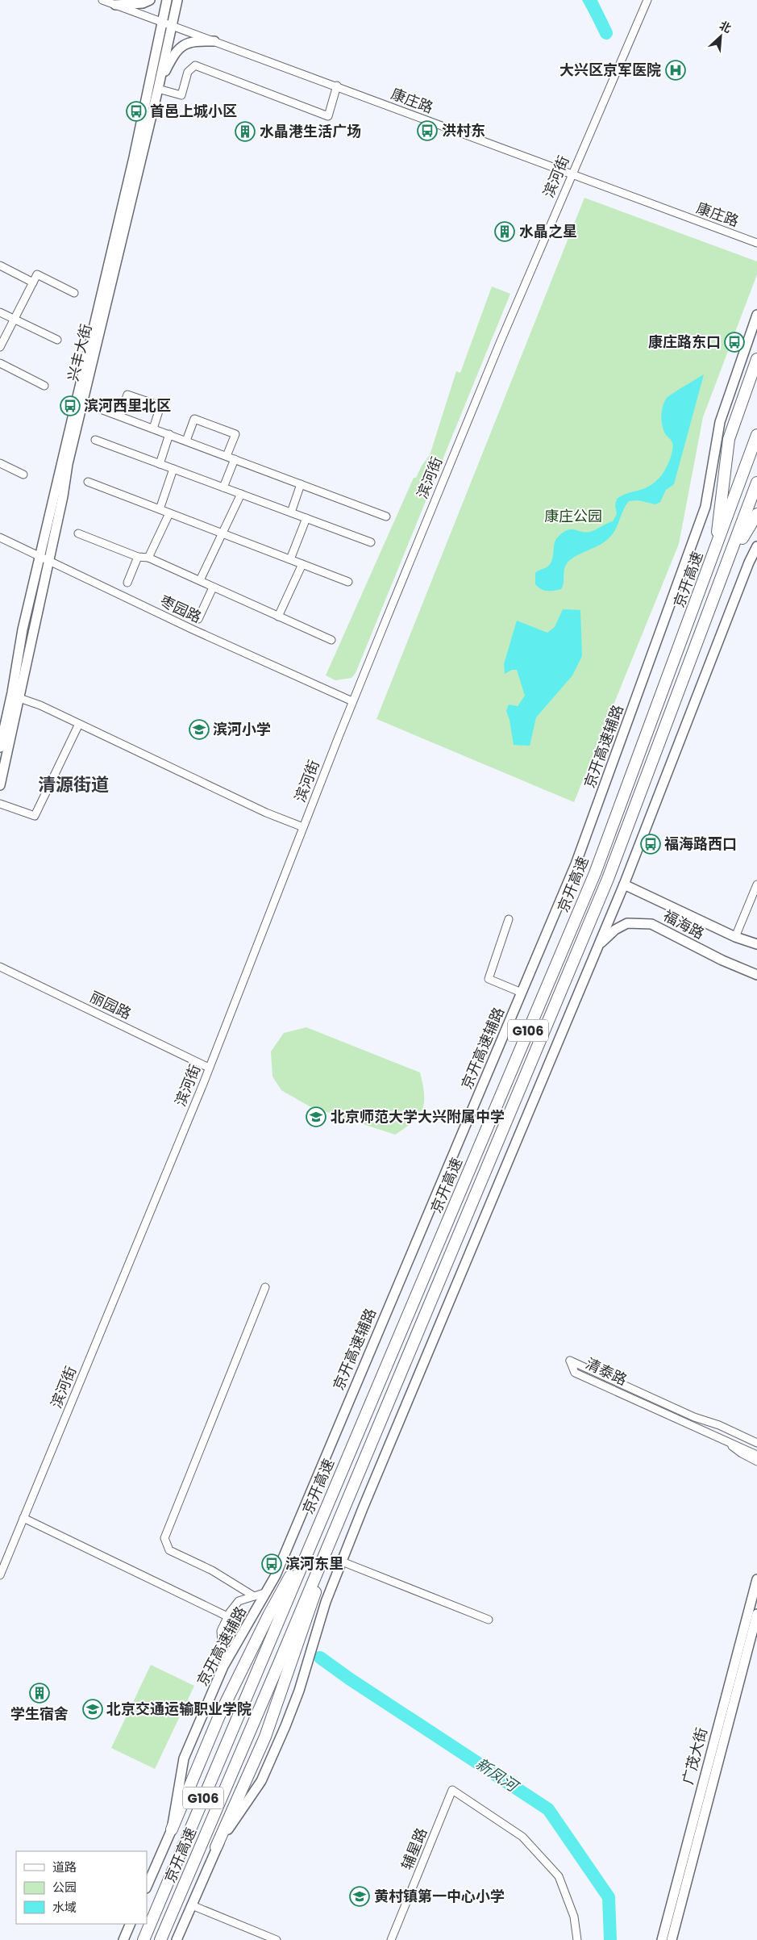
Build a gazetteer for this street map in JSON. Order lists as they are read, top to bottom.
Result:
{
  "streets": {
    "highway": ["京开高速", "G106"],
    "main road": [
      "兴丰大街",
      "京开高速辅路",
      "福海路",
      "广茂大街"
    ],
    "street": [
      "康庄路",
      "滨河街",
      "枣园路",
      "丽园路",
      "清泰路",
      "辅星路"
    ]
  },
  "crossings": [
    ["康庄路", "滨河街"],
    ["康庄路", "兴丰大街"],
    ["滨河街", "枣园路"],
    ["滨河街", "丽园路"],
    ["兴丰大街", "枣园路"]
  ],
  "districts": ["清源街道"],
  "water": ["新凤河"],
  "parks": ["康庄公园"],
  "places": {
    "hospital": ["大兴区京军医院"],
    "bus stop": [
      "首邑上城小区",
      "洪村东",
      "康庄路东口",
      "滨河西里北区",
      "福海路西口",
      "滨河东里"
    ],
    "building": ["水晶港生活广场", "水晶之星", "学生宿舍"],
    "school or university": [
      "滨河小学",
      "北京师范大学大兴附属中学",
      "北京交通运输职业学院",
      "黄村镇第一中心小学"
    ]
  },
  "legend": ["道路", "公园", "水域"],
  "north": "top right"
}
